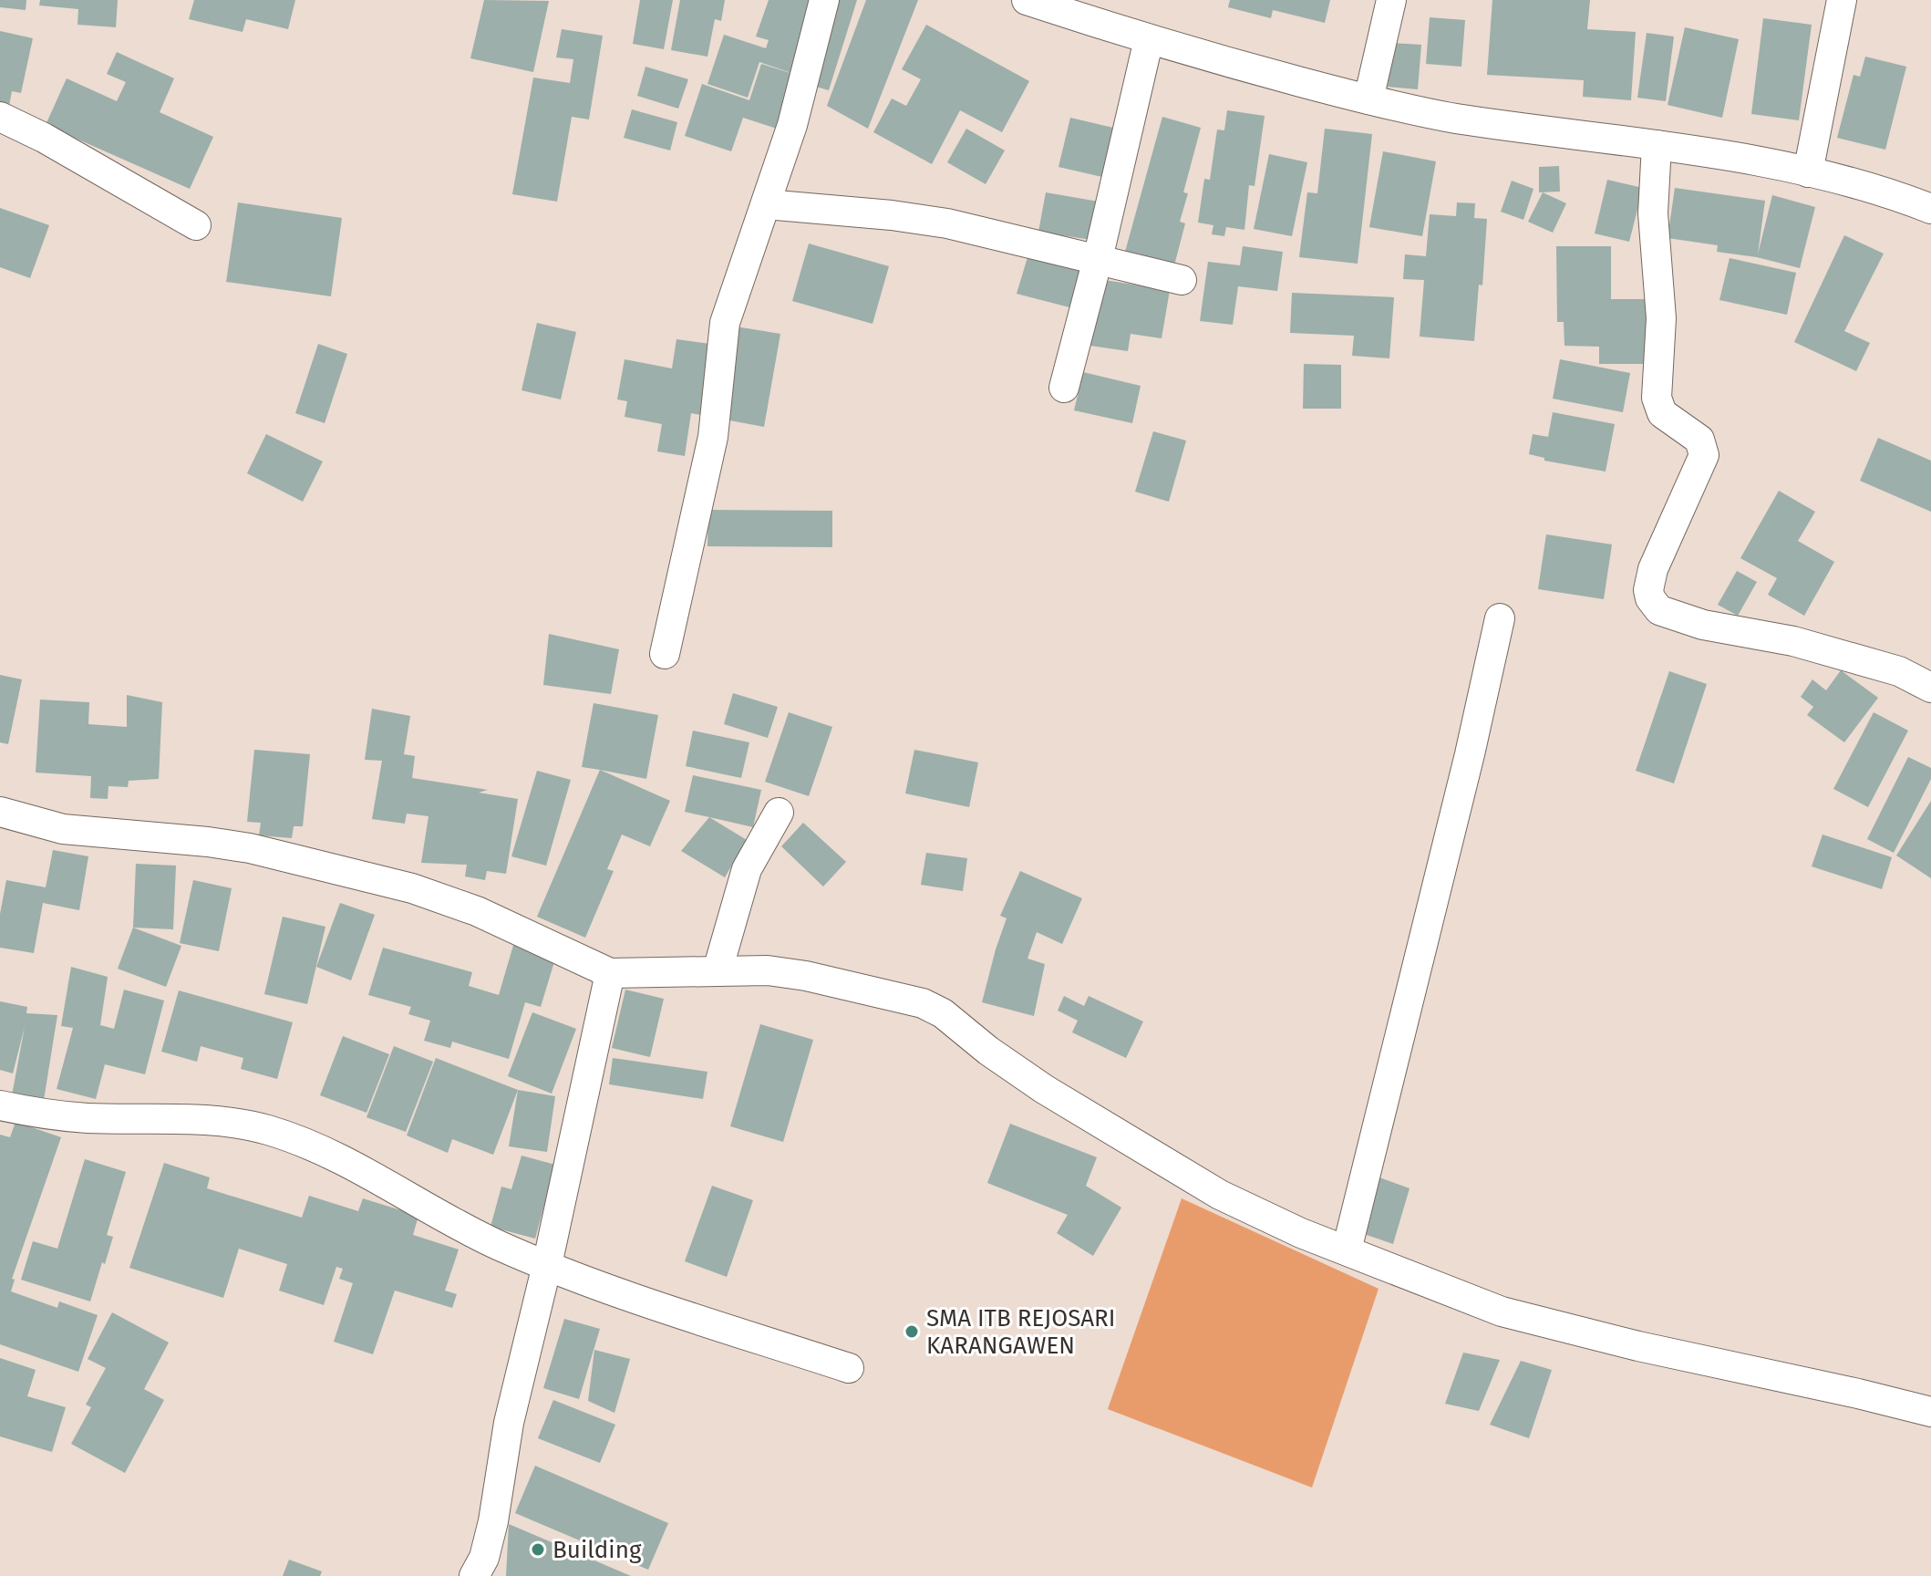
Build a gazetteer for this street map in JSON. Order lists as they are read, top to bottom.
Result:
{
  "places": ["SMA ITB REJOSARI KARANGAWEN", "Building"]
}
